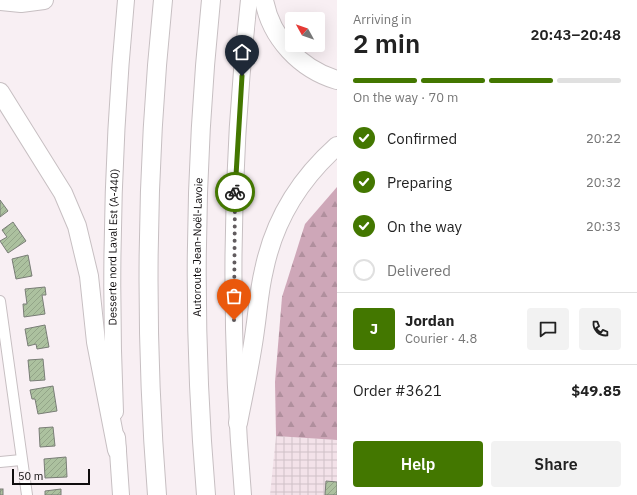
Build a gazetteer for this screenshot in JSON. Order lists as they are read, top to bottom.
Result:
{
  "streets": {
    "highway": ["Desserte nord Laval Est (A-440)", "Autoroute Jean-Noël-Lavoie"]
  },
  "scale_bar": "50 m",
  "north": "top left",
  "page": {
    "heading": ["2 min", "Arriving in", "20:43–20:48"],
    "panel": [
      "Jordan",
      "Courier · 4.8",
      "Order #3621",
      "$49.85"
    ],
    "bar": "On the way · 70 m",
    "list": [
      ["Confirmed", "20:22"],
      ["Preparing", "20:32"],
      ["On the way", "20:33"],
      "Delivered"
    ],
    "round": "J",
    "buttons": ["Help", "Share"],
    "scale": "50 m"
  }
}
